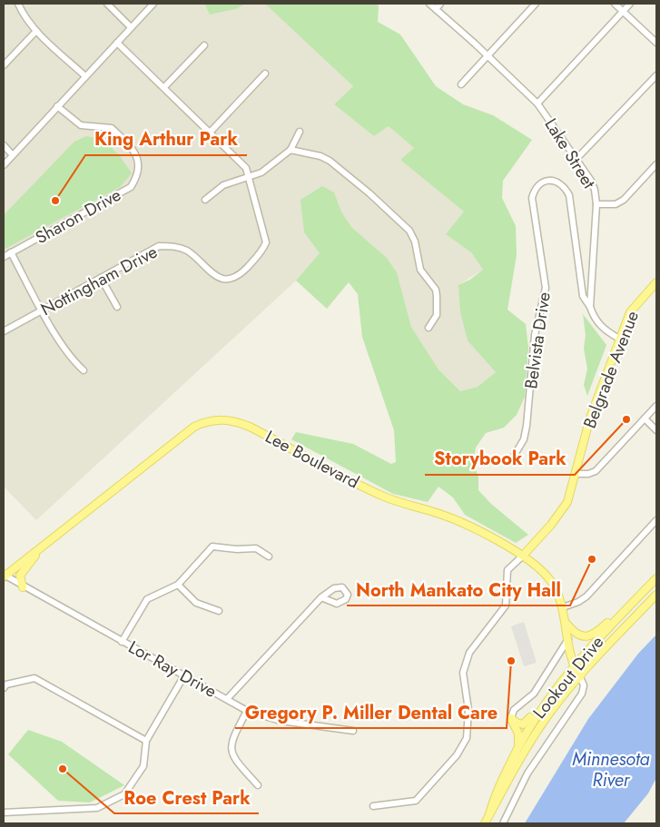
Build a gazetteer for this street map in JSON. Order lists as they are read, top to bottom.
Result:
{
  "streets": {
    "main road": ["Belgrade Avenue", "Lee Boulevard", "Lookout Drive"],
    "street": [
      "Lake Street",
      "Sharon Drive",
      "Nottingham Drive",
      "Belvista Drive",
      "Lor Ray Drive"
    ]
  },
  "crossings": [
    ["Lake Street", "Belvista Drive"],
    ["Belgrade Avenue", "Lee Boulevard"],
    ["Lee Boulevard", "Lor Ray Drive"],
    ["Lee Boulevard", "Lookout Drive"]
  ],
  "water": ["Minnesota River"],
  "places": [
    "King Arthur Park",
    "Storybook Park",
    "North Mankato City Hall",
    "Gregory P. Miller Dental Care",
    "Roe Crest Park"
  ]
}
